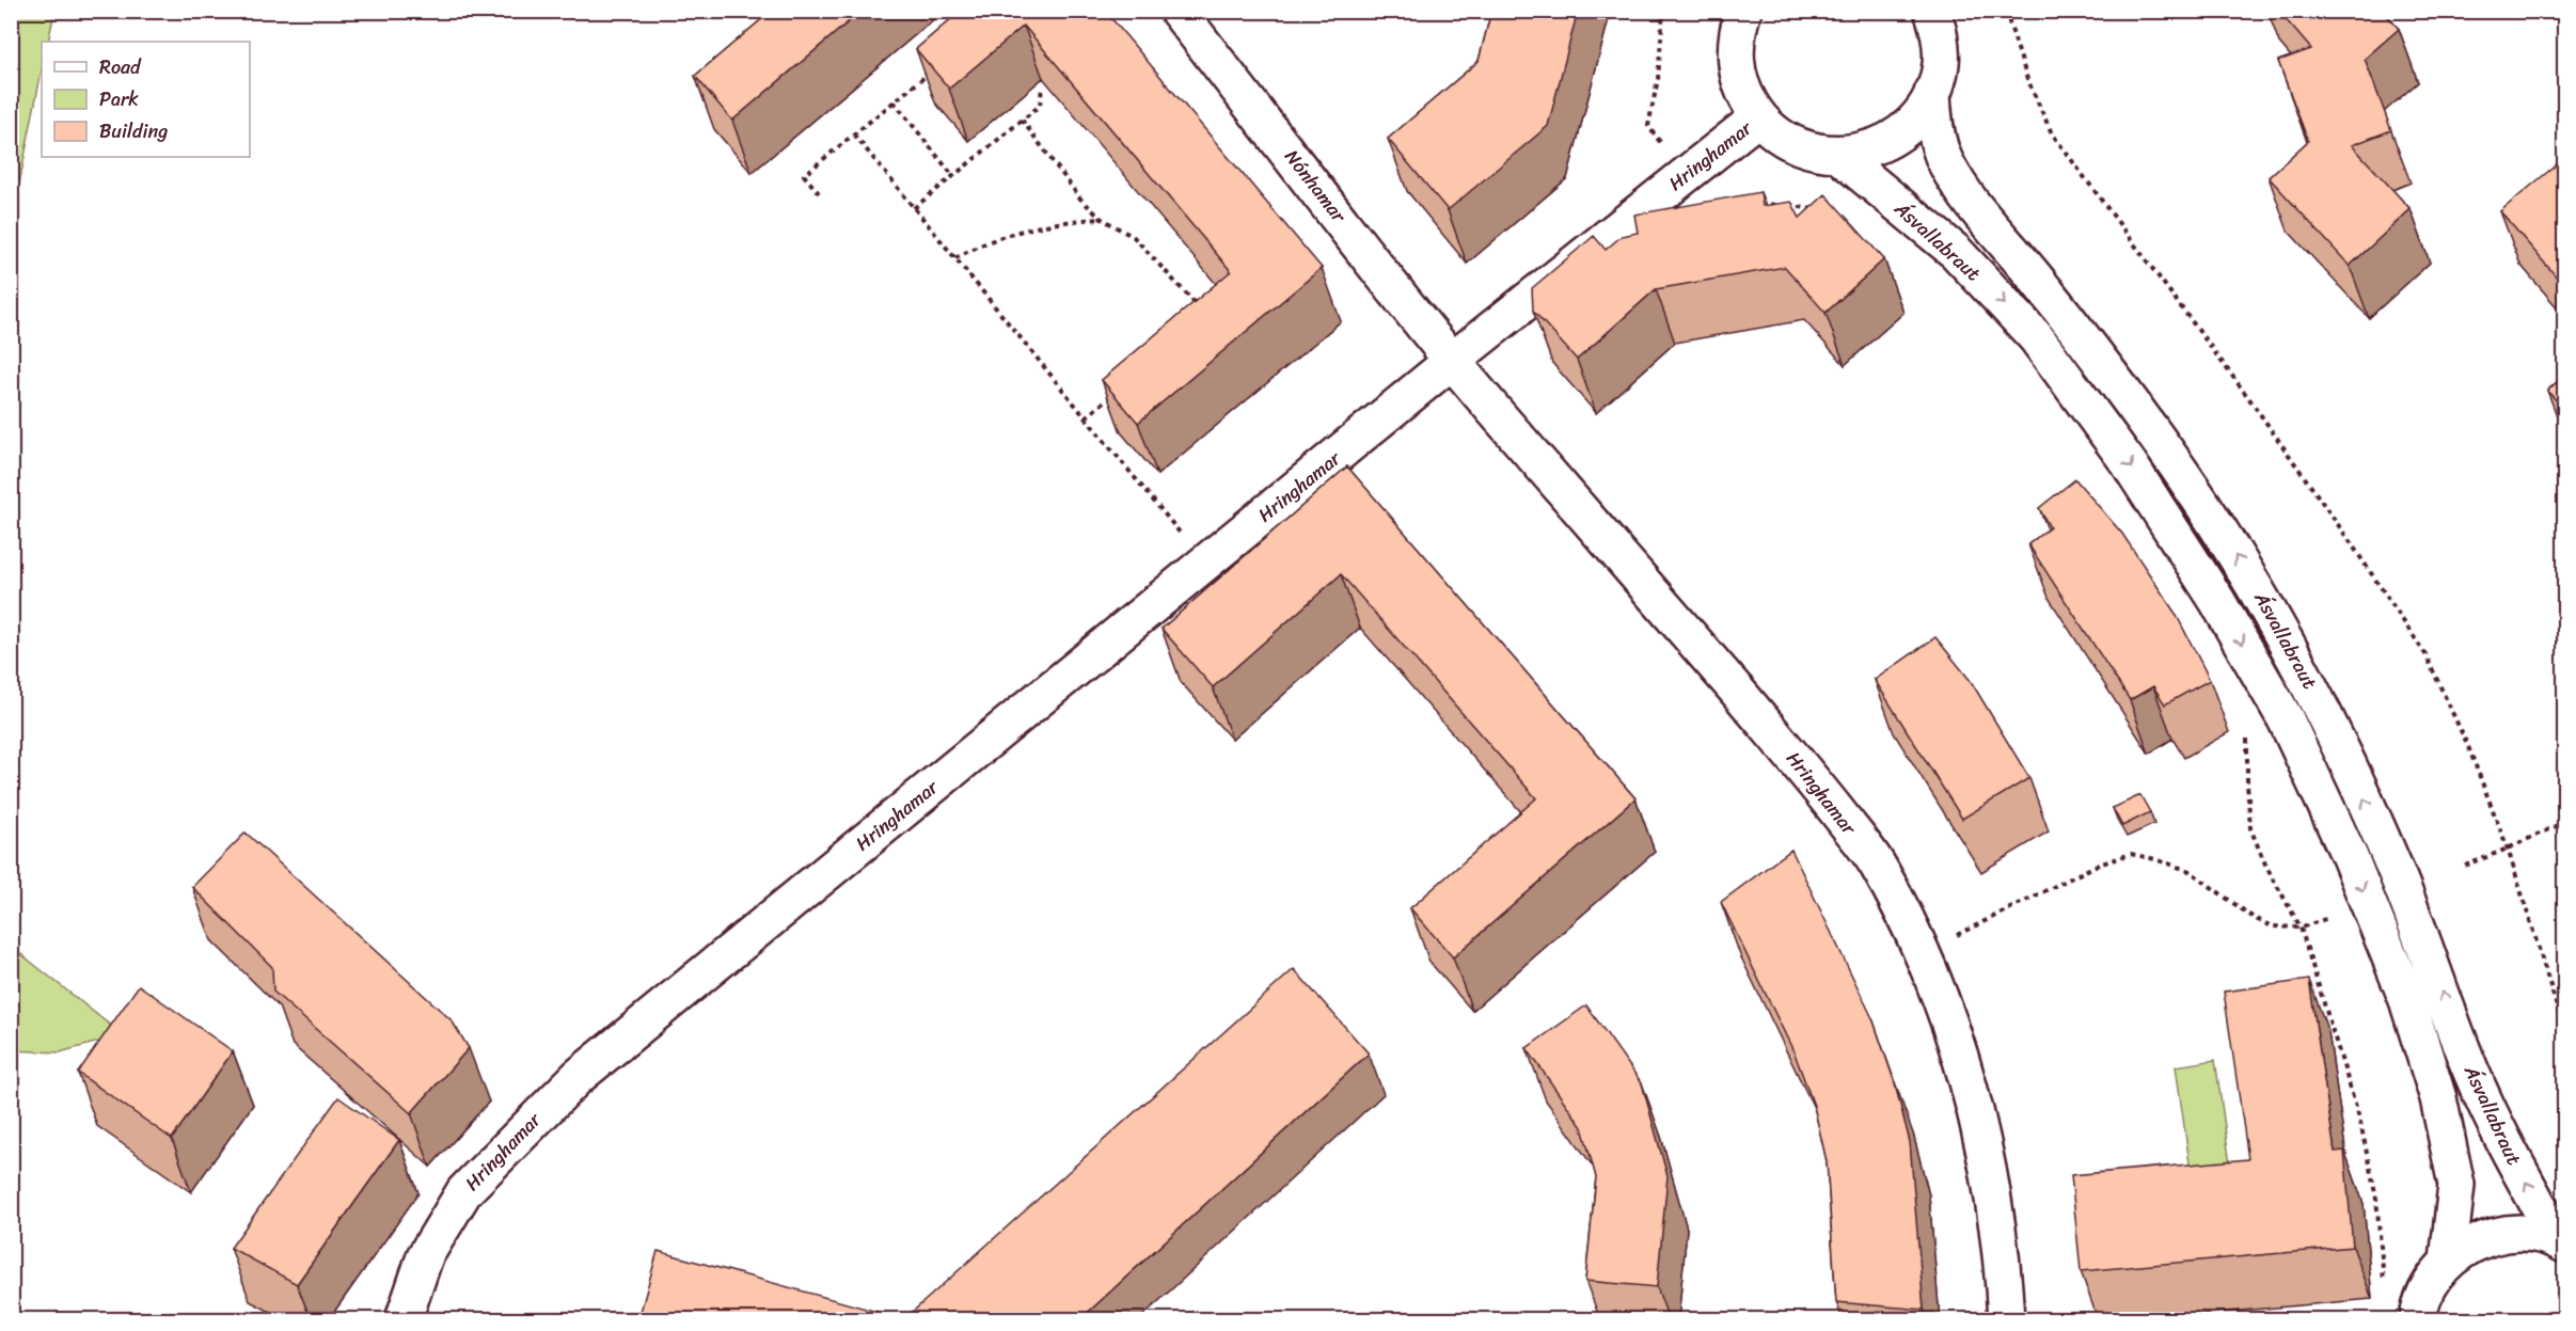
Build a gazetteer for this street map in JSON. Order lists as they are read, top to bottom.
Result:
{
  "streets": {
    "street": ["Hringhamar", "Nónhamar", "Ásvallabraut"]
  },
  "crossings": [
    ["Hringhamar", "Nónhamar"]
  ],
  "legend": ["Road", "Park", "Building"]
}
